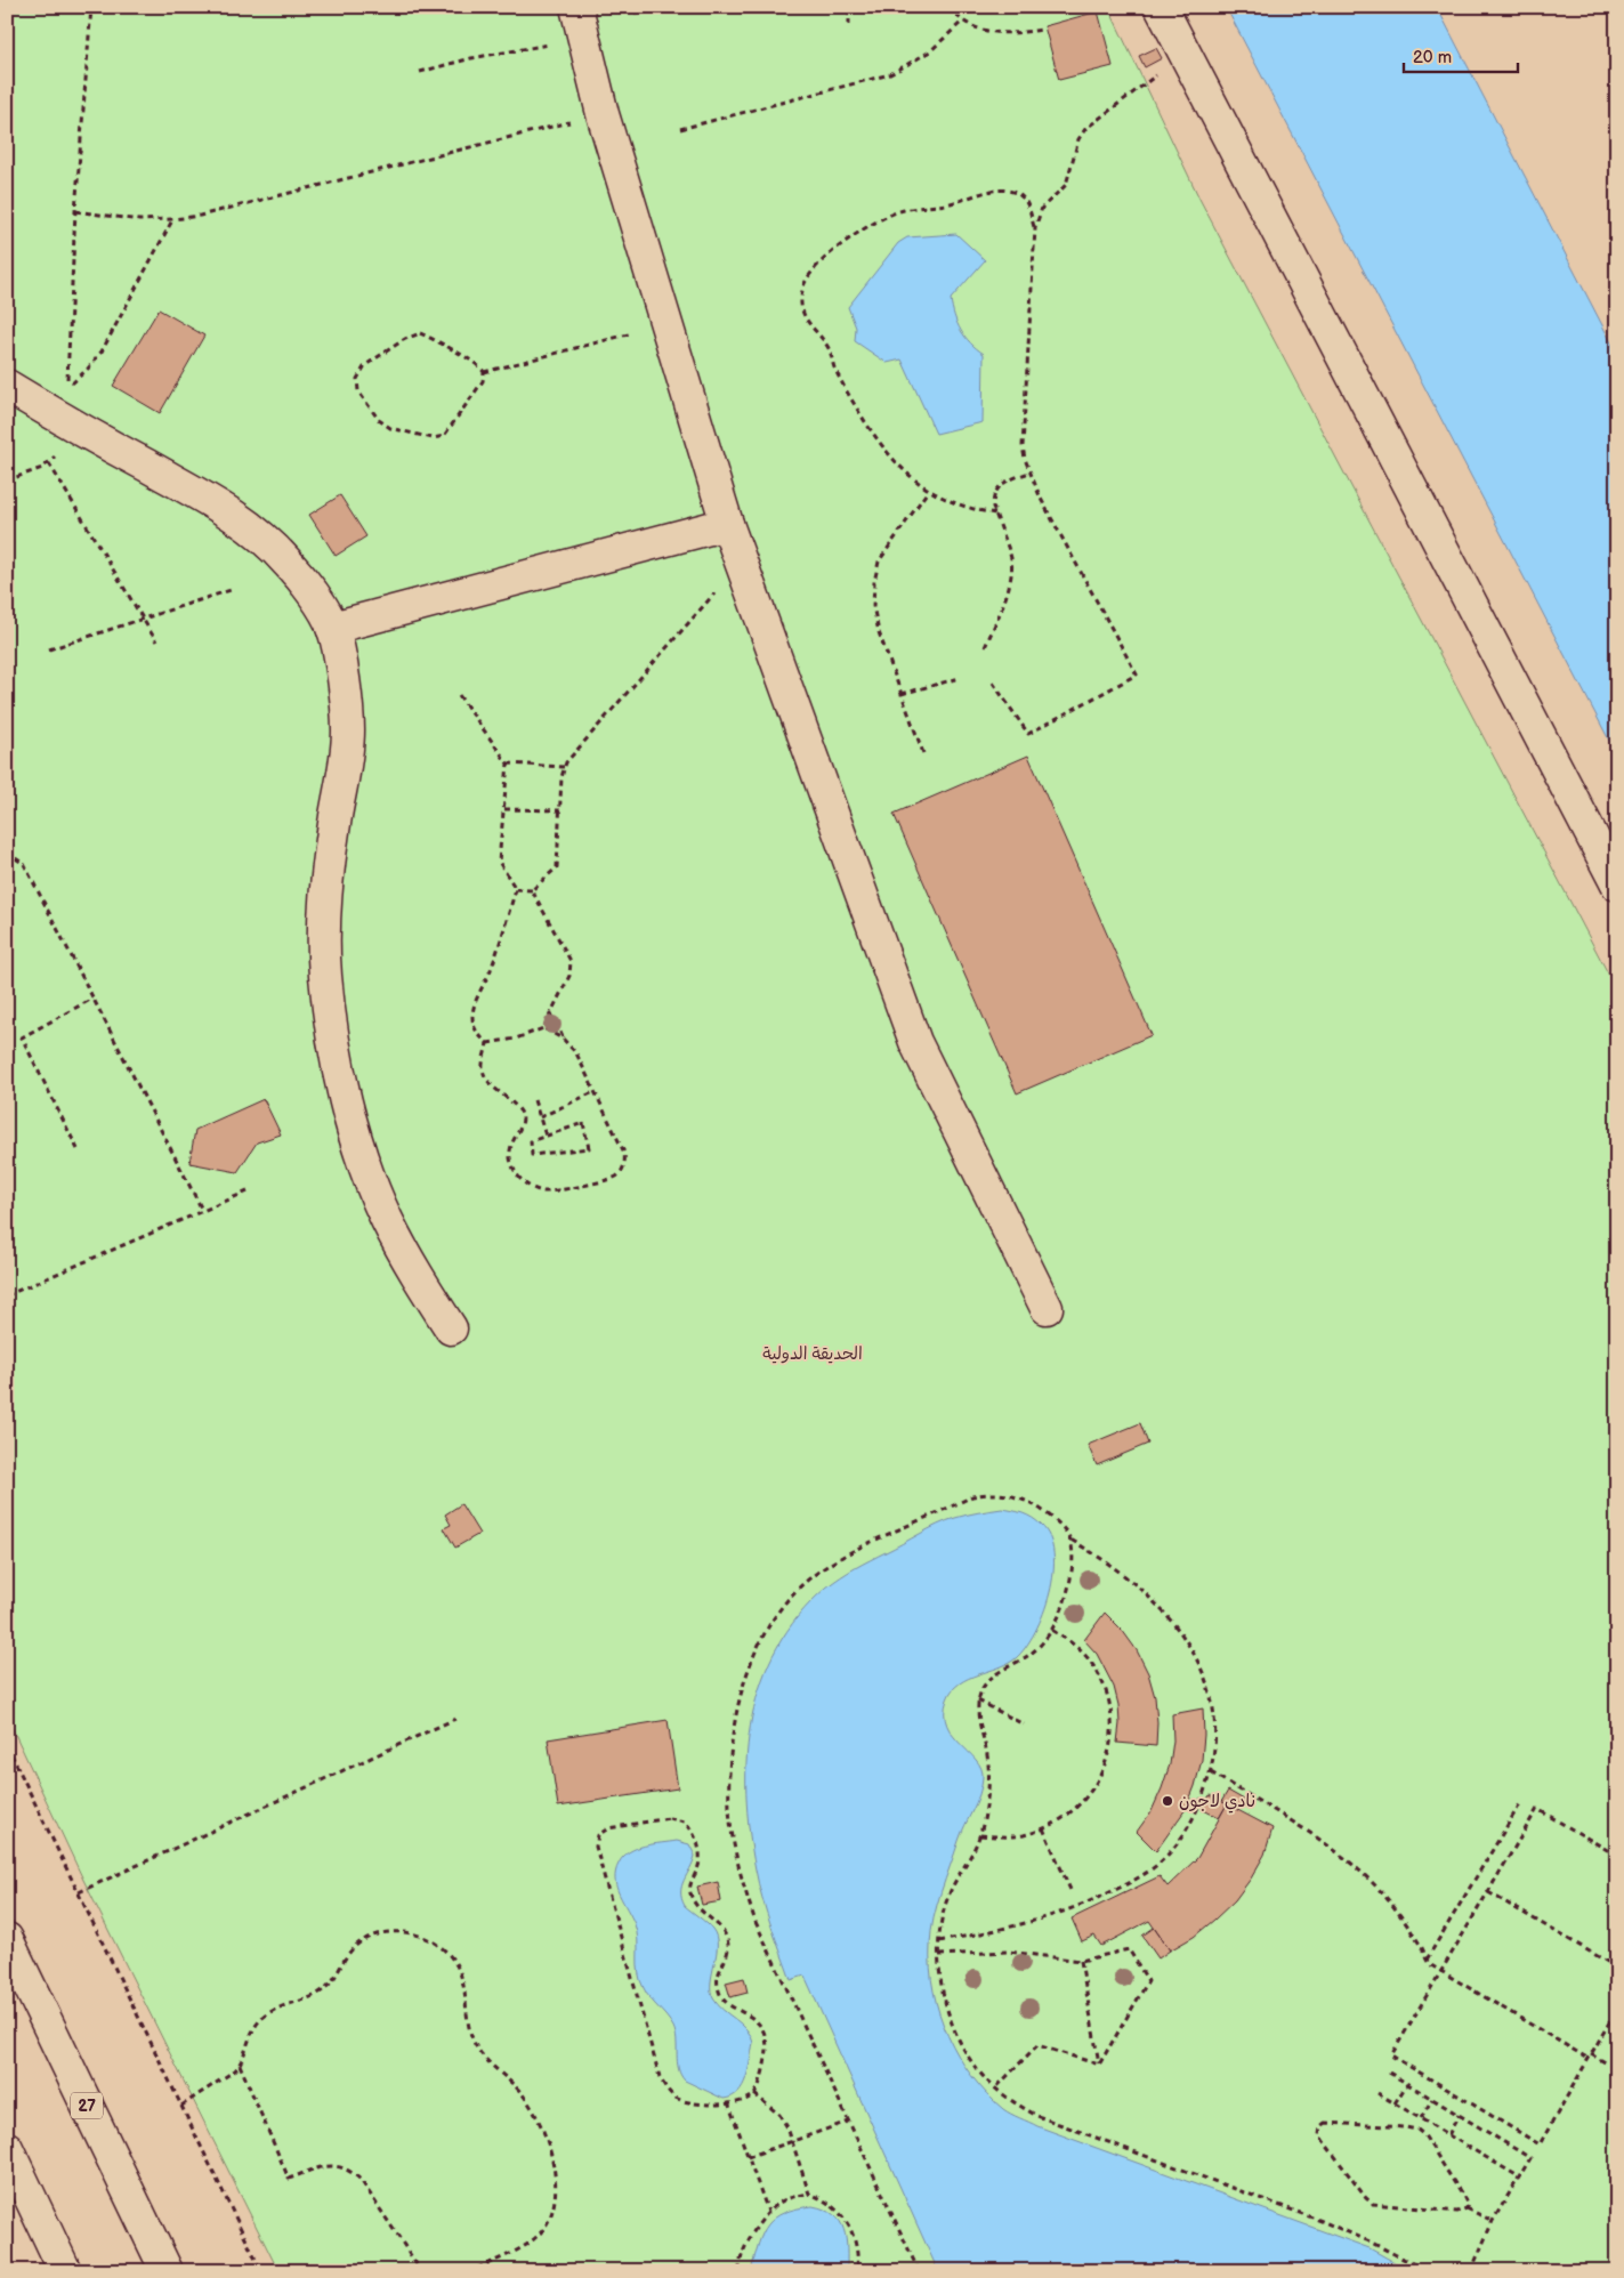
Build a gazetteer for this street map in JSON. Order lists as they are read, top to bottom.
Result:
{
  "streets": {
    "main road": ["27"]
  },
  "parks": ["الحديقة الدولية"],
  "places": ["نادي لاجون"],
  "scale_bar": "20 m"
}
